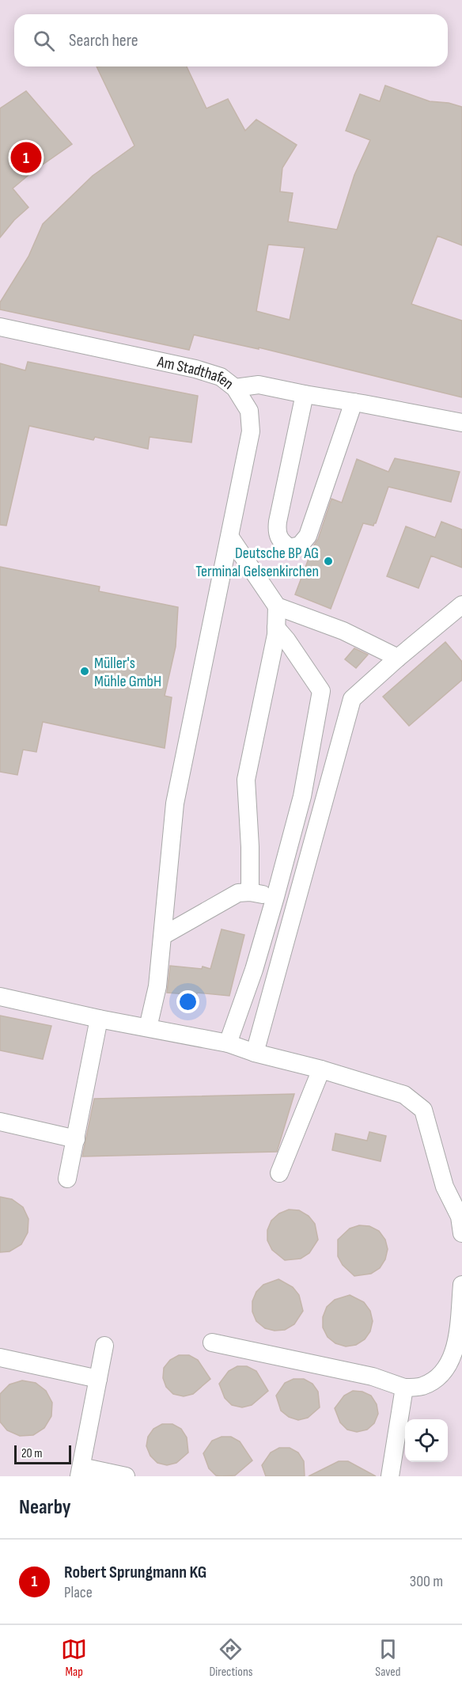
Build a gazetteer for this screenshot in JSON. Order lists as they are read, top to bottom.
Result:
{
  "streets": {
    "street": ["Am Stadthafen"]
  },
  "places": ["Deutsche BP AG Terminal Gelsenkirchen", "Müller's Mühle GmbH"],
  "scale_bar": "20 m",
  "page": {
    "search": "Search here",
    "pins": "1",
    "scale": "20 m",
    "heading": "Nearby",
    "list": [
      {
        "mark": "1",
        "name": "Robert Sprungmann KG",
        "note": "Place",
        "value": "300 m"
      }
    ],
    "nav": ["Map", "Directions", "Saved"]
  }
}
